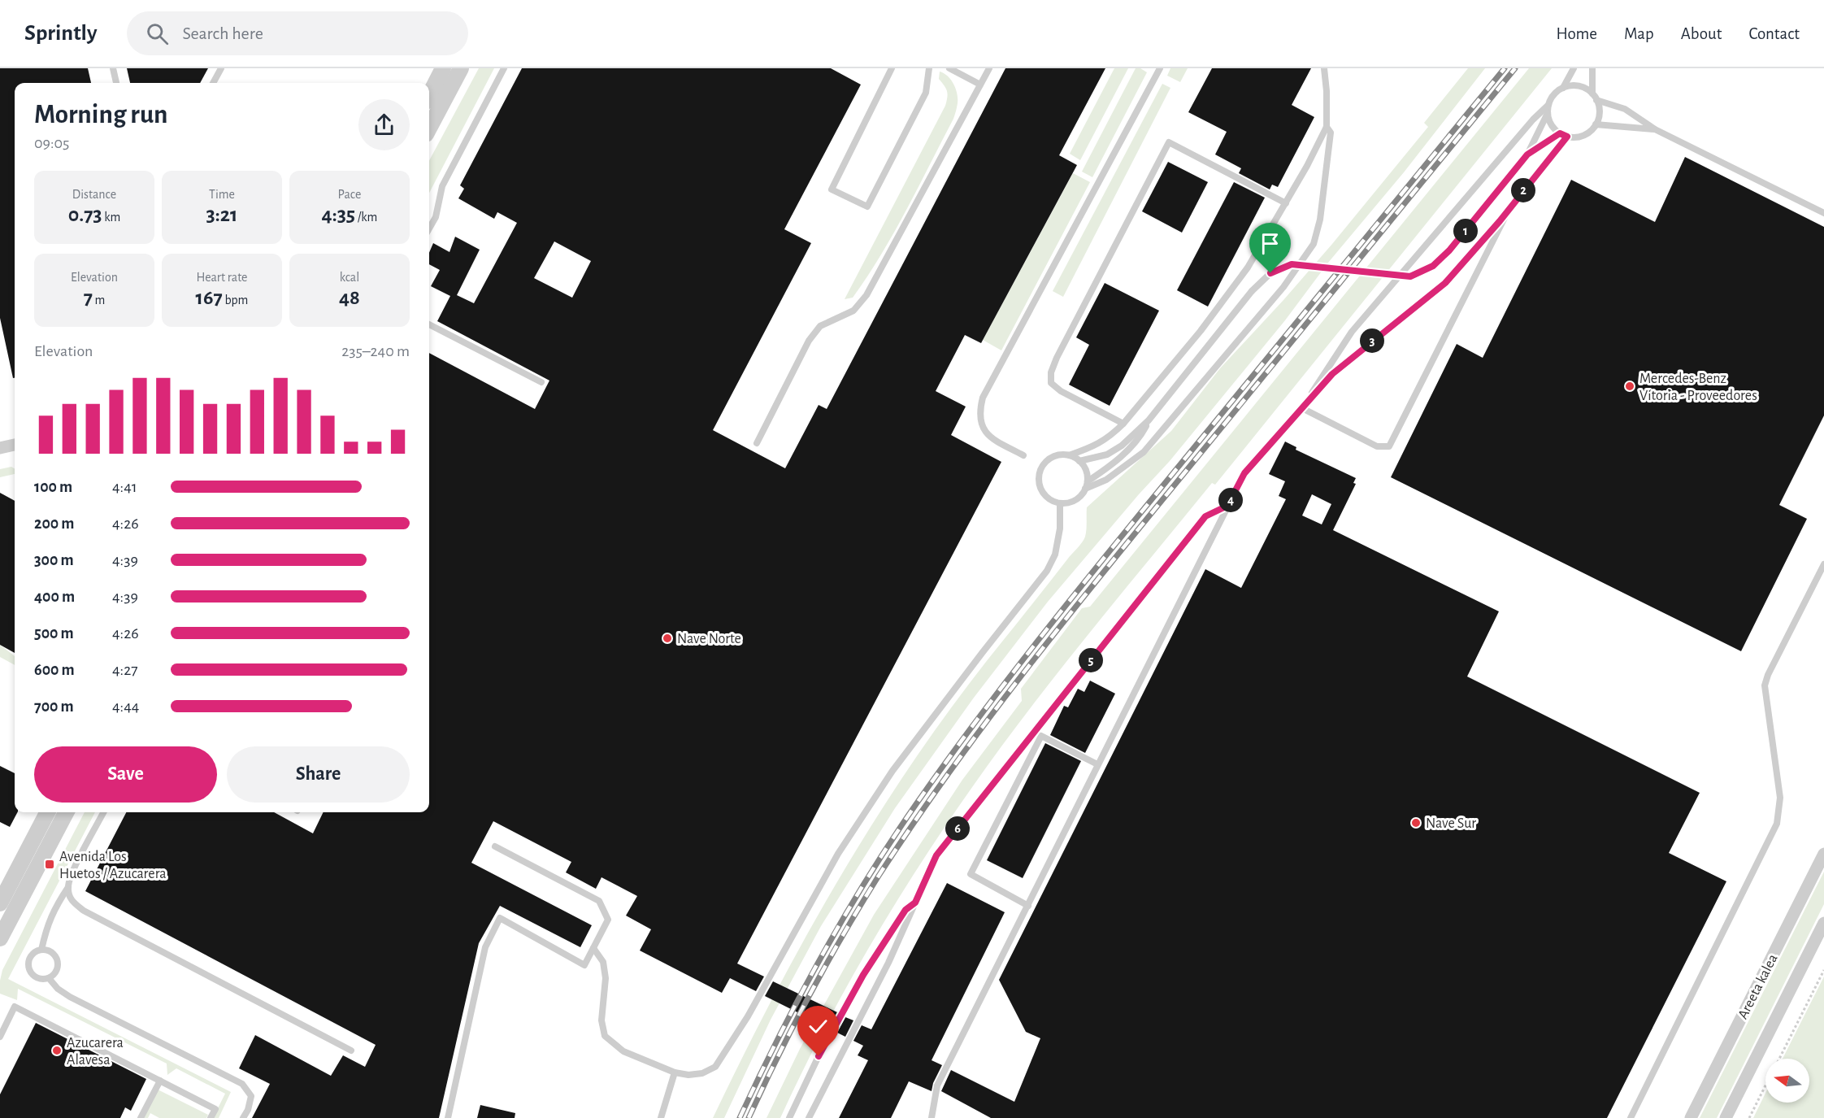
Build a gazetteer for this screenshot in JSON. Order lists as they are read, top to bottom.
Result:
{
  "streets": {
    "street": ["Areeta kalea"]
  },
  "places": {
    "other": [
      "Mercedes-Benz Vitoria - Proveedores",
      "Nave Norte",
      "Nave Sur",
      "Azucarera Alavesa"
    ],
    "transit": ["Avenida Los Huetos / Azucarera"]
  },
  "north": "left",
  "page": {
    "header": "Sprintly",
    "search": "Search here",
    "nav": [
      "Home",
      "Map",
      "About",
      "Contact"
    ],
    "heading": ["Morning run", "09:05"],
    "stats": [
      ["Distance", "0.73 km"],
      ["Time", "3:21"],
      ["Pace", "4:35 /km"],
      ["Elevation", "7 m"],
      ["Heart rate", "167 bpm"],
      ["kcal", "48"]
    ],
    "pins": [
      "2",
      "1",
      "3",
      "4",
      "5",
      "6"
    ],
    "chart": ["Elevation", "235–240 m"],
    "list": [
      {
        "name": "100 m",
        "note": "4:41"
      },
      {
        "name": "200 m",
        "note": "4:26"
      },
      {
        "name": "300 m",
        "note": "4:39"
      },
      {
        "name": "400 m",
        "note": "4:39"
      },
      {
        "name": "500 m",
        "note": "4:26"
      },
      {
        "name": "600 m",
        "note": "4:27"
      },
      {
        "name": "700 m",
        "note": "4:44"
      }
    ],
    "buttons": ["Save", "Share"]
  }
}
